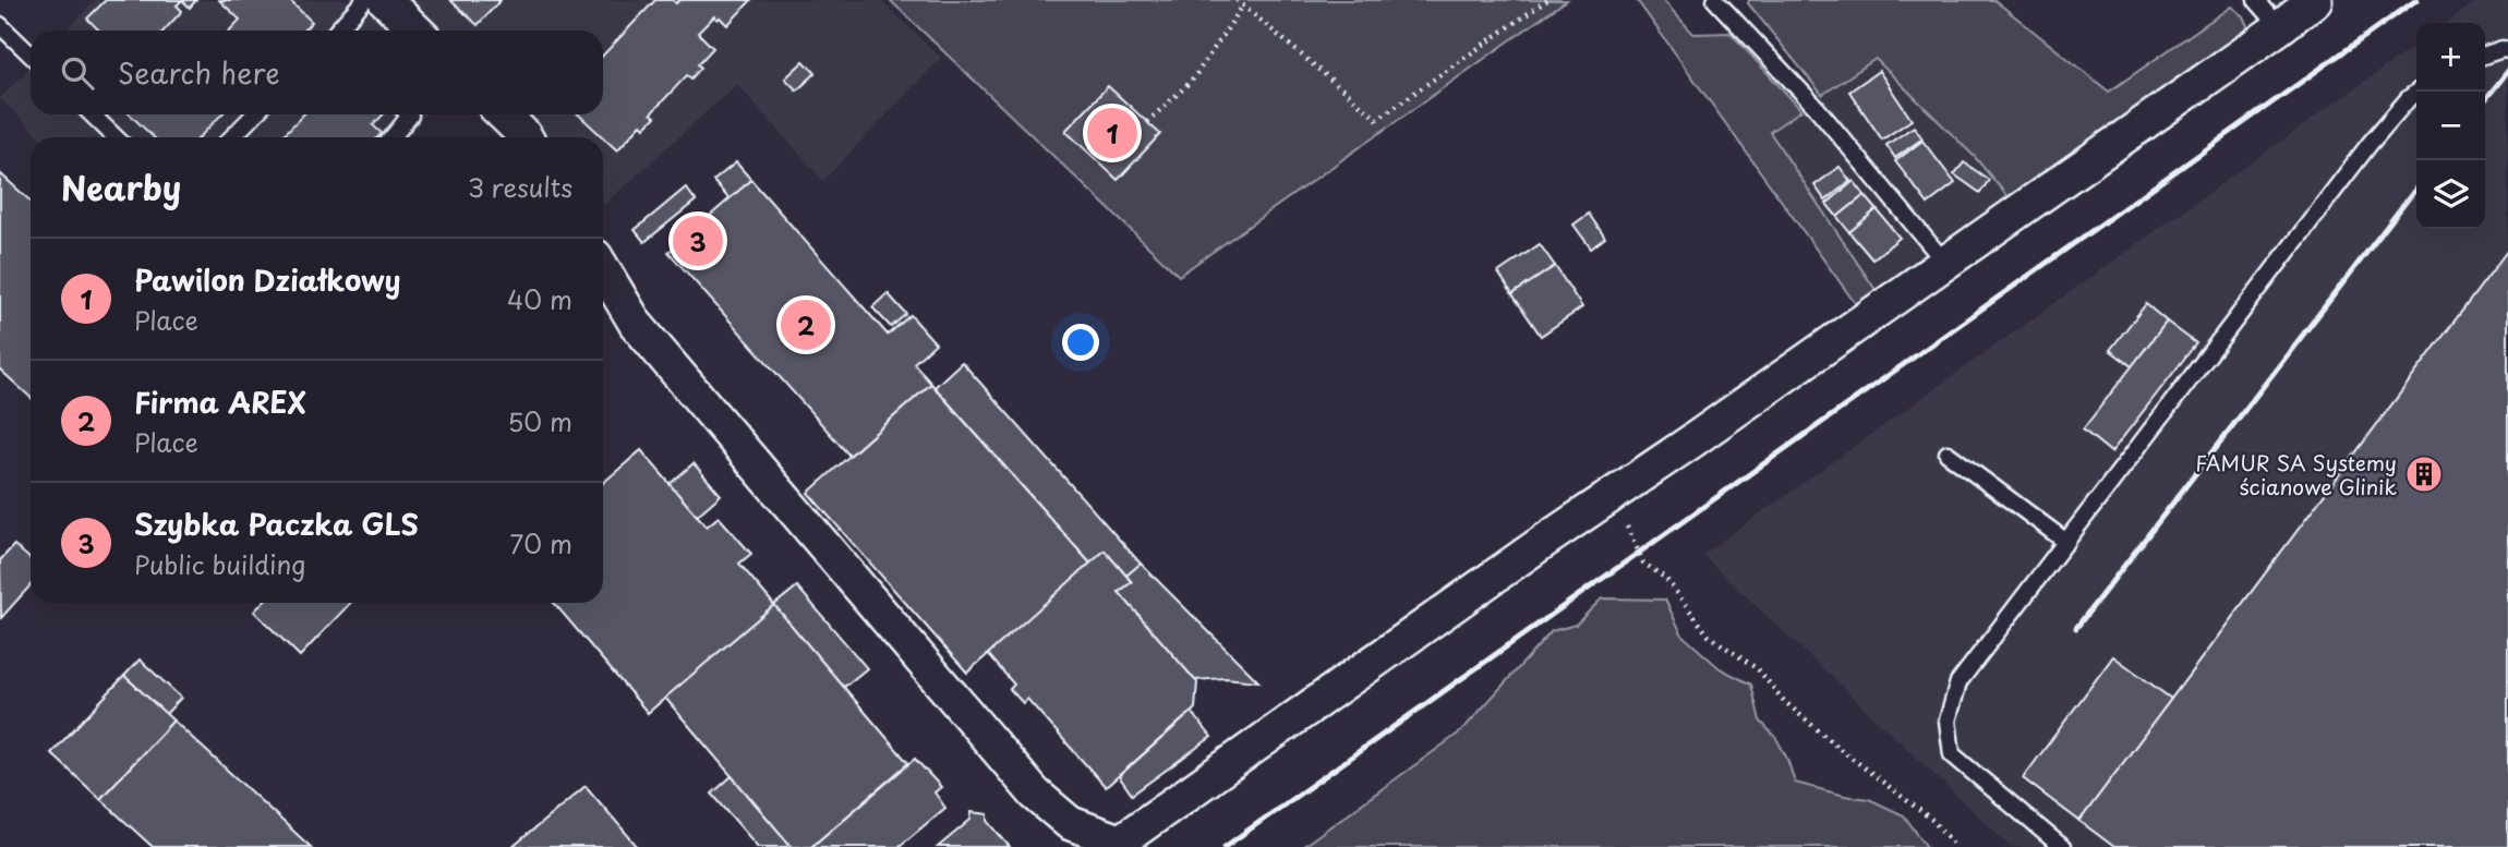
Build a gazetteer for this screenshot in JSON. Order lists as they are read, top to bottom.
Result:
{
  "places": {
    "building": ["FAMUR SA Systemy ścianowe Glinik"]
  },
  "page": {
    "map_buttons": ["+", "−"],
    "search": "Search here",
    "pins": ["1", "3", "2"],
    "heading": ["Nearby", "3 results"],
    "list": [
      {
        "mark": "1",
        "name": "Pawilon Działkowy",
        "note": "Place",
        "value": "40 m"
      },
      {
        "mark": "2",
        "name": "Firma AREX",
        "note": "Place",
        "value": "50 m"
      },
      {
        "mark": "3",
        "name": "Szybka Paczka GLS",
        "note": "Public building",
        "value": "70 m"
      }
    ]
  }
}
